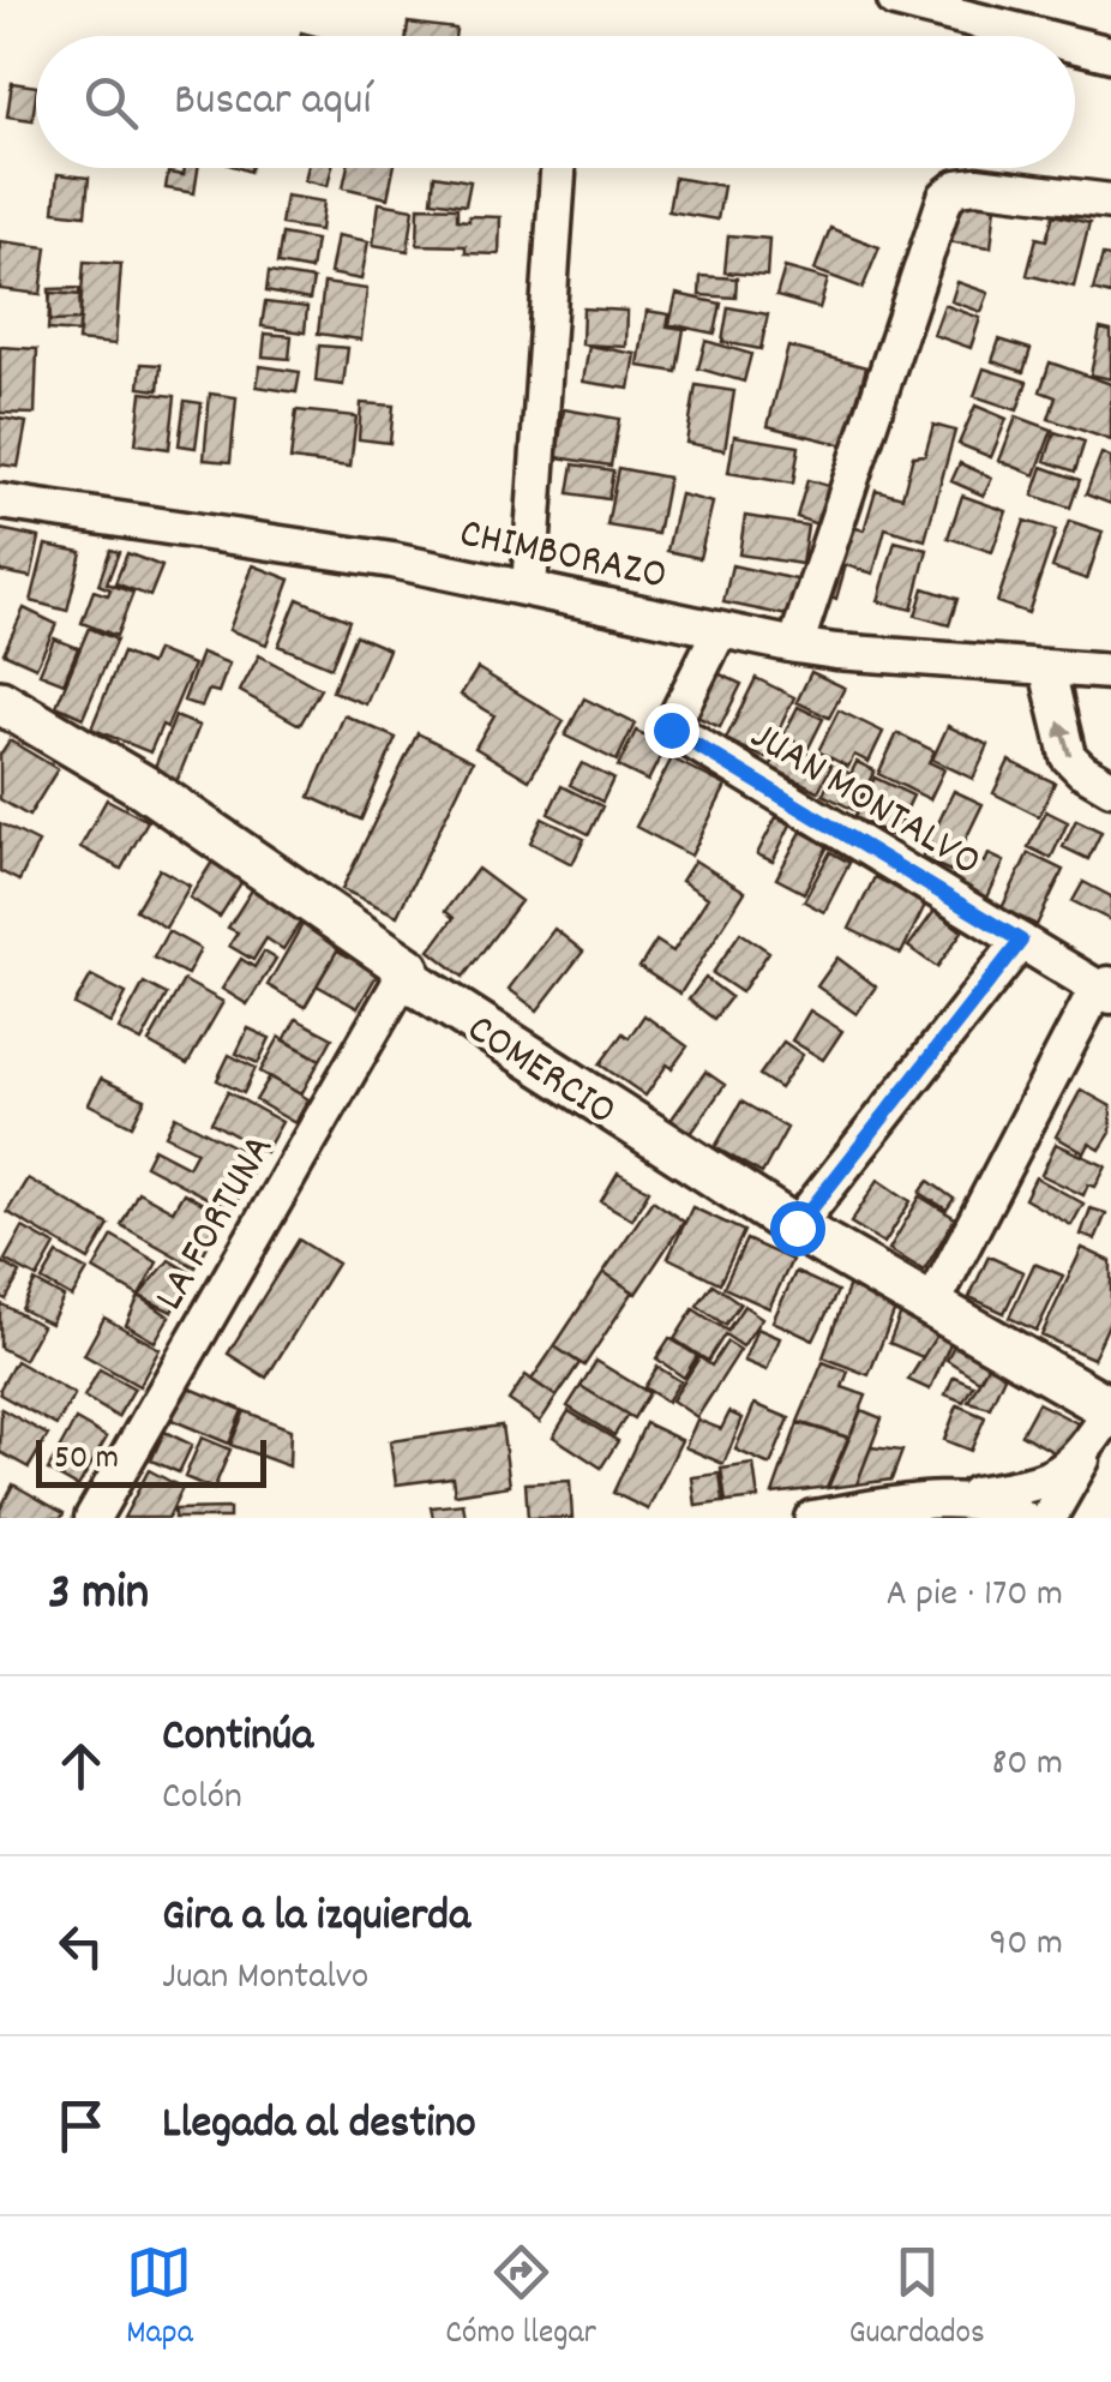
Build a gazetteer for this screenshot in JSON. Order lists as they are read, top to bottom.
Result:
{
  "streets": {
    "street": [
      "CHIMBORAZO",
      "JUAN MONTALVO",
      "COMERCIO",
      "LA FORTUNA"
    ]
  },
  "crossings": [
    ["CHIMBORAZO", "JUAN MONTALVO"],
    ["COMERCIO", "LA FORTUNA"]
  ],
  "scale_bar": "50 m",
  "page": {
    "search": "Buscar aquí",
    "scale": "50 m",
    "heading": ["3 min", "A pie · 170 m"],
    "list": [
      ["Continúa", "Colón", "80 m"],
      ["Gira a la izquierda", "Juan Montalvo", "90 m"],
      "Llegada al destino"
    ],
    "nav": ["Mapa", "Cómo llegar", "Guardados"]
  }
}
